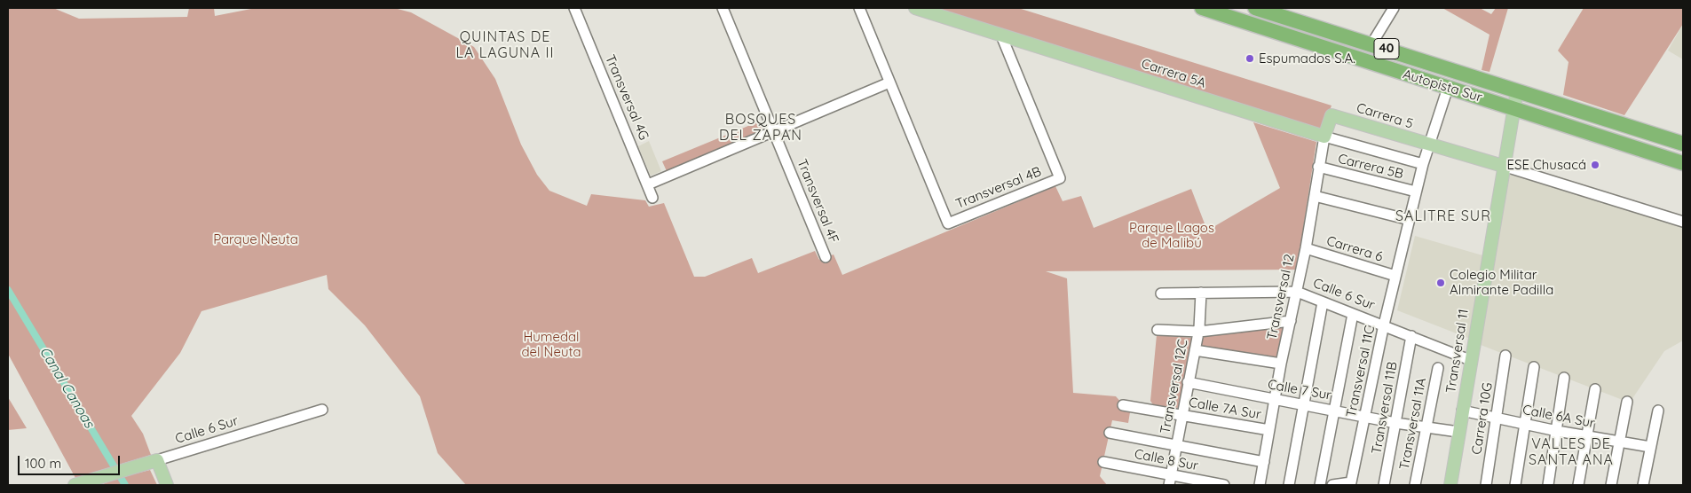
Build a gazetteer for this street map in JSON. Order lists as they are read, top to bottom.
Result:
{
  "streets": {
    "highway": ["40", "Autopista Sur"],
    "main road": [
      "Carrera 5A",
      "Carrera 5",
      "Calle 6 Sur",
      "Transversal 12",
      "Transversal 11"
    ],
    "street": [
      "Transversal 4G",
      "Carrera 5B",
      "Transversal 4B",
      "Transversal 4F",
      "Carrera 6",
      "Transversal 11C",
      "Transversal 12C",
      "Calle 7 Sur",
      "Transversal 11B",
      "Calle 7A Sur",
      "Calle 6A Sur",
      "Carrera 10G",
      "Transversal 11A",
      "Calle 8 Sur"
    ]
  },
  "crossings": [
    ["Carrera 5A", "Transversal 4B"],
    ["Carrera 5A", "Transversal 12"],
    ["Carrera 5A", "Transversal 11C"],
    ["Autopista Sur", "Transversal 11"],
    ["Autopista Sur", "Transversal 11C"],
    ["Carrera 5", "Transversal 12"],
    ["Carrera 5", "Transversal 11"],
    ["Carrera 5", "Transversal 11C"],
    ["Carrera 5B", "Transversal 12"],
    ["Carrera 5B", "Transversal 11C"],
    ["Carrera 6", "Transversal 12"],
    ["Carrera 6", "Transversal 11C"],
    ["Calle 6 Sur", "Transversal 12"],
    ["Calle 6 Sur", "Transversal 11"],
    ["Calle 6 Sur", "Transversal 11C"],
    ["Calle 6 Sur", "Transversal 12C"],
    ["Calle 6 Sur", "Transversal 11B"],
    ["Transversal 12", "Calle 7 Sur"],
    ["Transversal 12", "Calle 7A Sur"],
    ["Transversal 11", "Calle 7 Sur"],
    ["Transversal 11", "Calle 6A Sur"],
    ["Transversal 11C", "Calle 7 Sur"],
    ["Transversal 12C", "Calle 7 Sur"],
    ["Transversal 12C", "Calle 7A Sur"],
    ["Transversal 12C", "Calle 8 Sur"],
    ["Calle 7 Sur", "Transversal 11B"],
    ["Calle 7 Sur", "Transversal 11A"],
    ["Calle 6A Sur", "Carrera 10G"]
  ],
  "districts": [
    "QUINTAS DE LA LAGUNA II",
    "BOSQUES DEL ZAPAN",
    "SALITRE SUR",
    "VALLES DE SANTA ANA"
  ],
  "water": ["Canal Canoas"],
  "parks": ["Parque Lagos de Malibú", "Parque Neuta", "Humedal del Neuta"],
  "places": ["Espumados S.A.", "ESE Chusacá", "Colegio Militar Almirante Padilla"],
  "scale_bar": "100 m"
}
